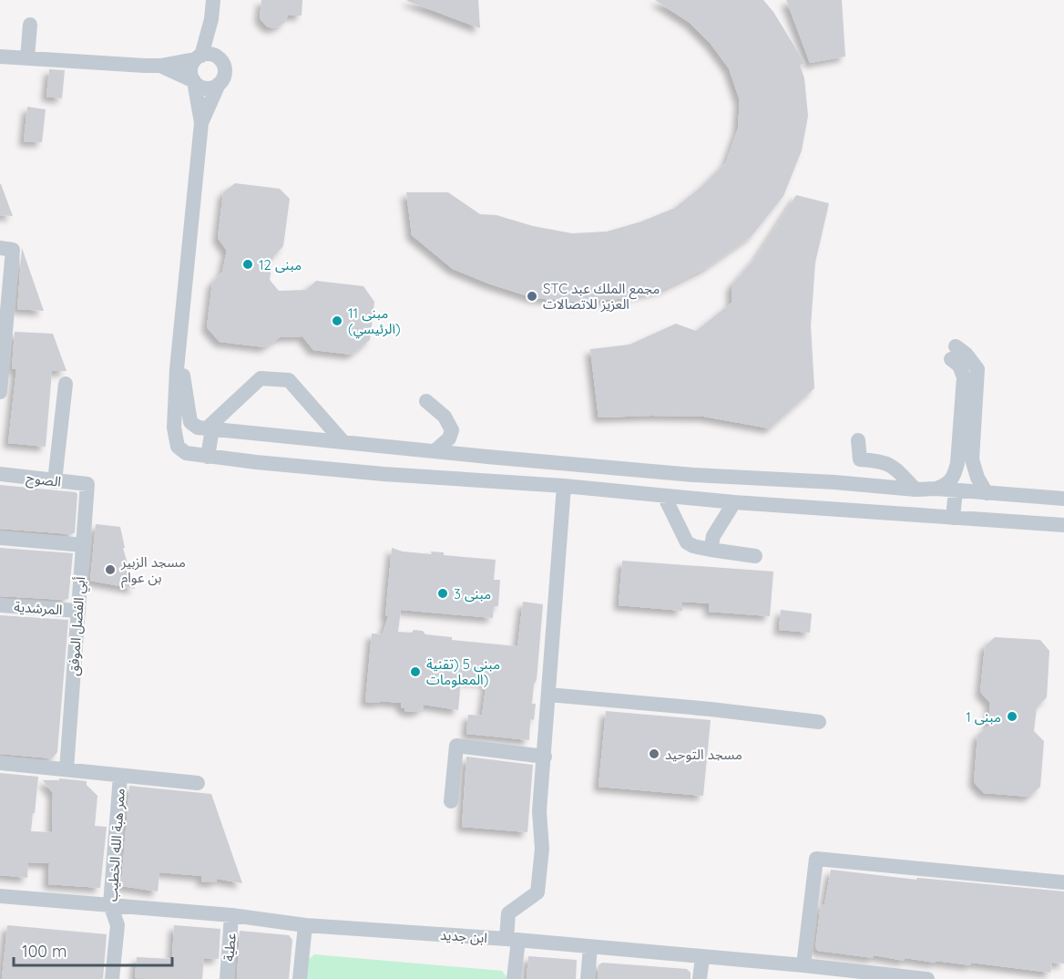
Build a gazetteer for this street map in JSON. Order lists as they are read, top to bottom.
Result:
{
  "streets": {
    "street": [
      "الصوح",
      "المرشدية",
      "أبي الفضل الموفق",
      "ممر هبة الله الخطيب",
      "ابن جديد",
      "عطية"
    ]
  },
  "crossings": [
    ["الصوح", "أبي الفضل الموفق"],
    ["المرشدية", "أبي الفضل الموفق"],
    ["ممر هبة الله الخطيب", "ابن جديد"],
    ["ابن جديد", "عطية"]
  ],
  "places": [
    "مبنى 12",
    "STC مجمع الملك عبد العزيز للاتصالات",
    "مبنى 11 (الرئيسي)",
    "مسجد الزبير بن عوام",
    "مبنى 3",
    "مبنى 5 (تقنية المعلومات)",
    "مبنى 1",
    "مسجد التوحيد"
  ],
  "scale_bar": "100 m"
}
